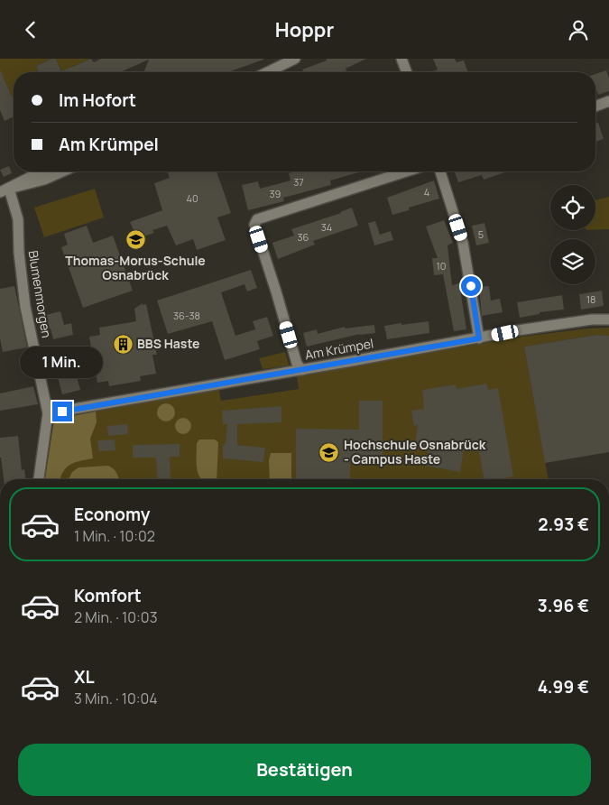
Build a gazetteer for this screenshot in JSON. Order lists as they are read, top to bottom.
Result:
{
  "streets": {
    "street": ["Blumenmorgen", "Am Krümpel"]
  },
  "crossings": [
    ["Blumenmorgen", "Am Krümpel"]
  ],
  "places": {
    "school or university": ["Thomas-Morus-Schule Osnabrück", "Hochschule Osnabrück - Campus Haste"],
    "building": ["BBS Haste"]
  },
  "house_numbers": [
    "37",
    "4",
    "39",
    "40",
    "34",
    "5",
    "36",
    "10",
    "18",
    "36-38"
  ],
  "page": {
    "header": "Hoppr",
    "banner": ["Im Hofort", "Am Krümpel"],
    "bubble": "1 Min.",
    "list": [
      {
        "name": "Economy",
        "note": "1 Min. · 10:02",
        "value": "2.93 €"
      },
      {
        "name": "Komfort",
        "note": "2 Min. · 10:03",
        "value": "3.96 €"
      },
      {
        "name": "XL",
        "note": "3 Min. · 10:04",
        "value": "4.99 €"
      }
    ],
    "buttons": "Bestätigen"
  }
}
